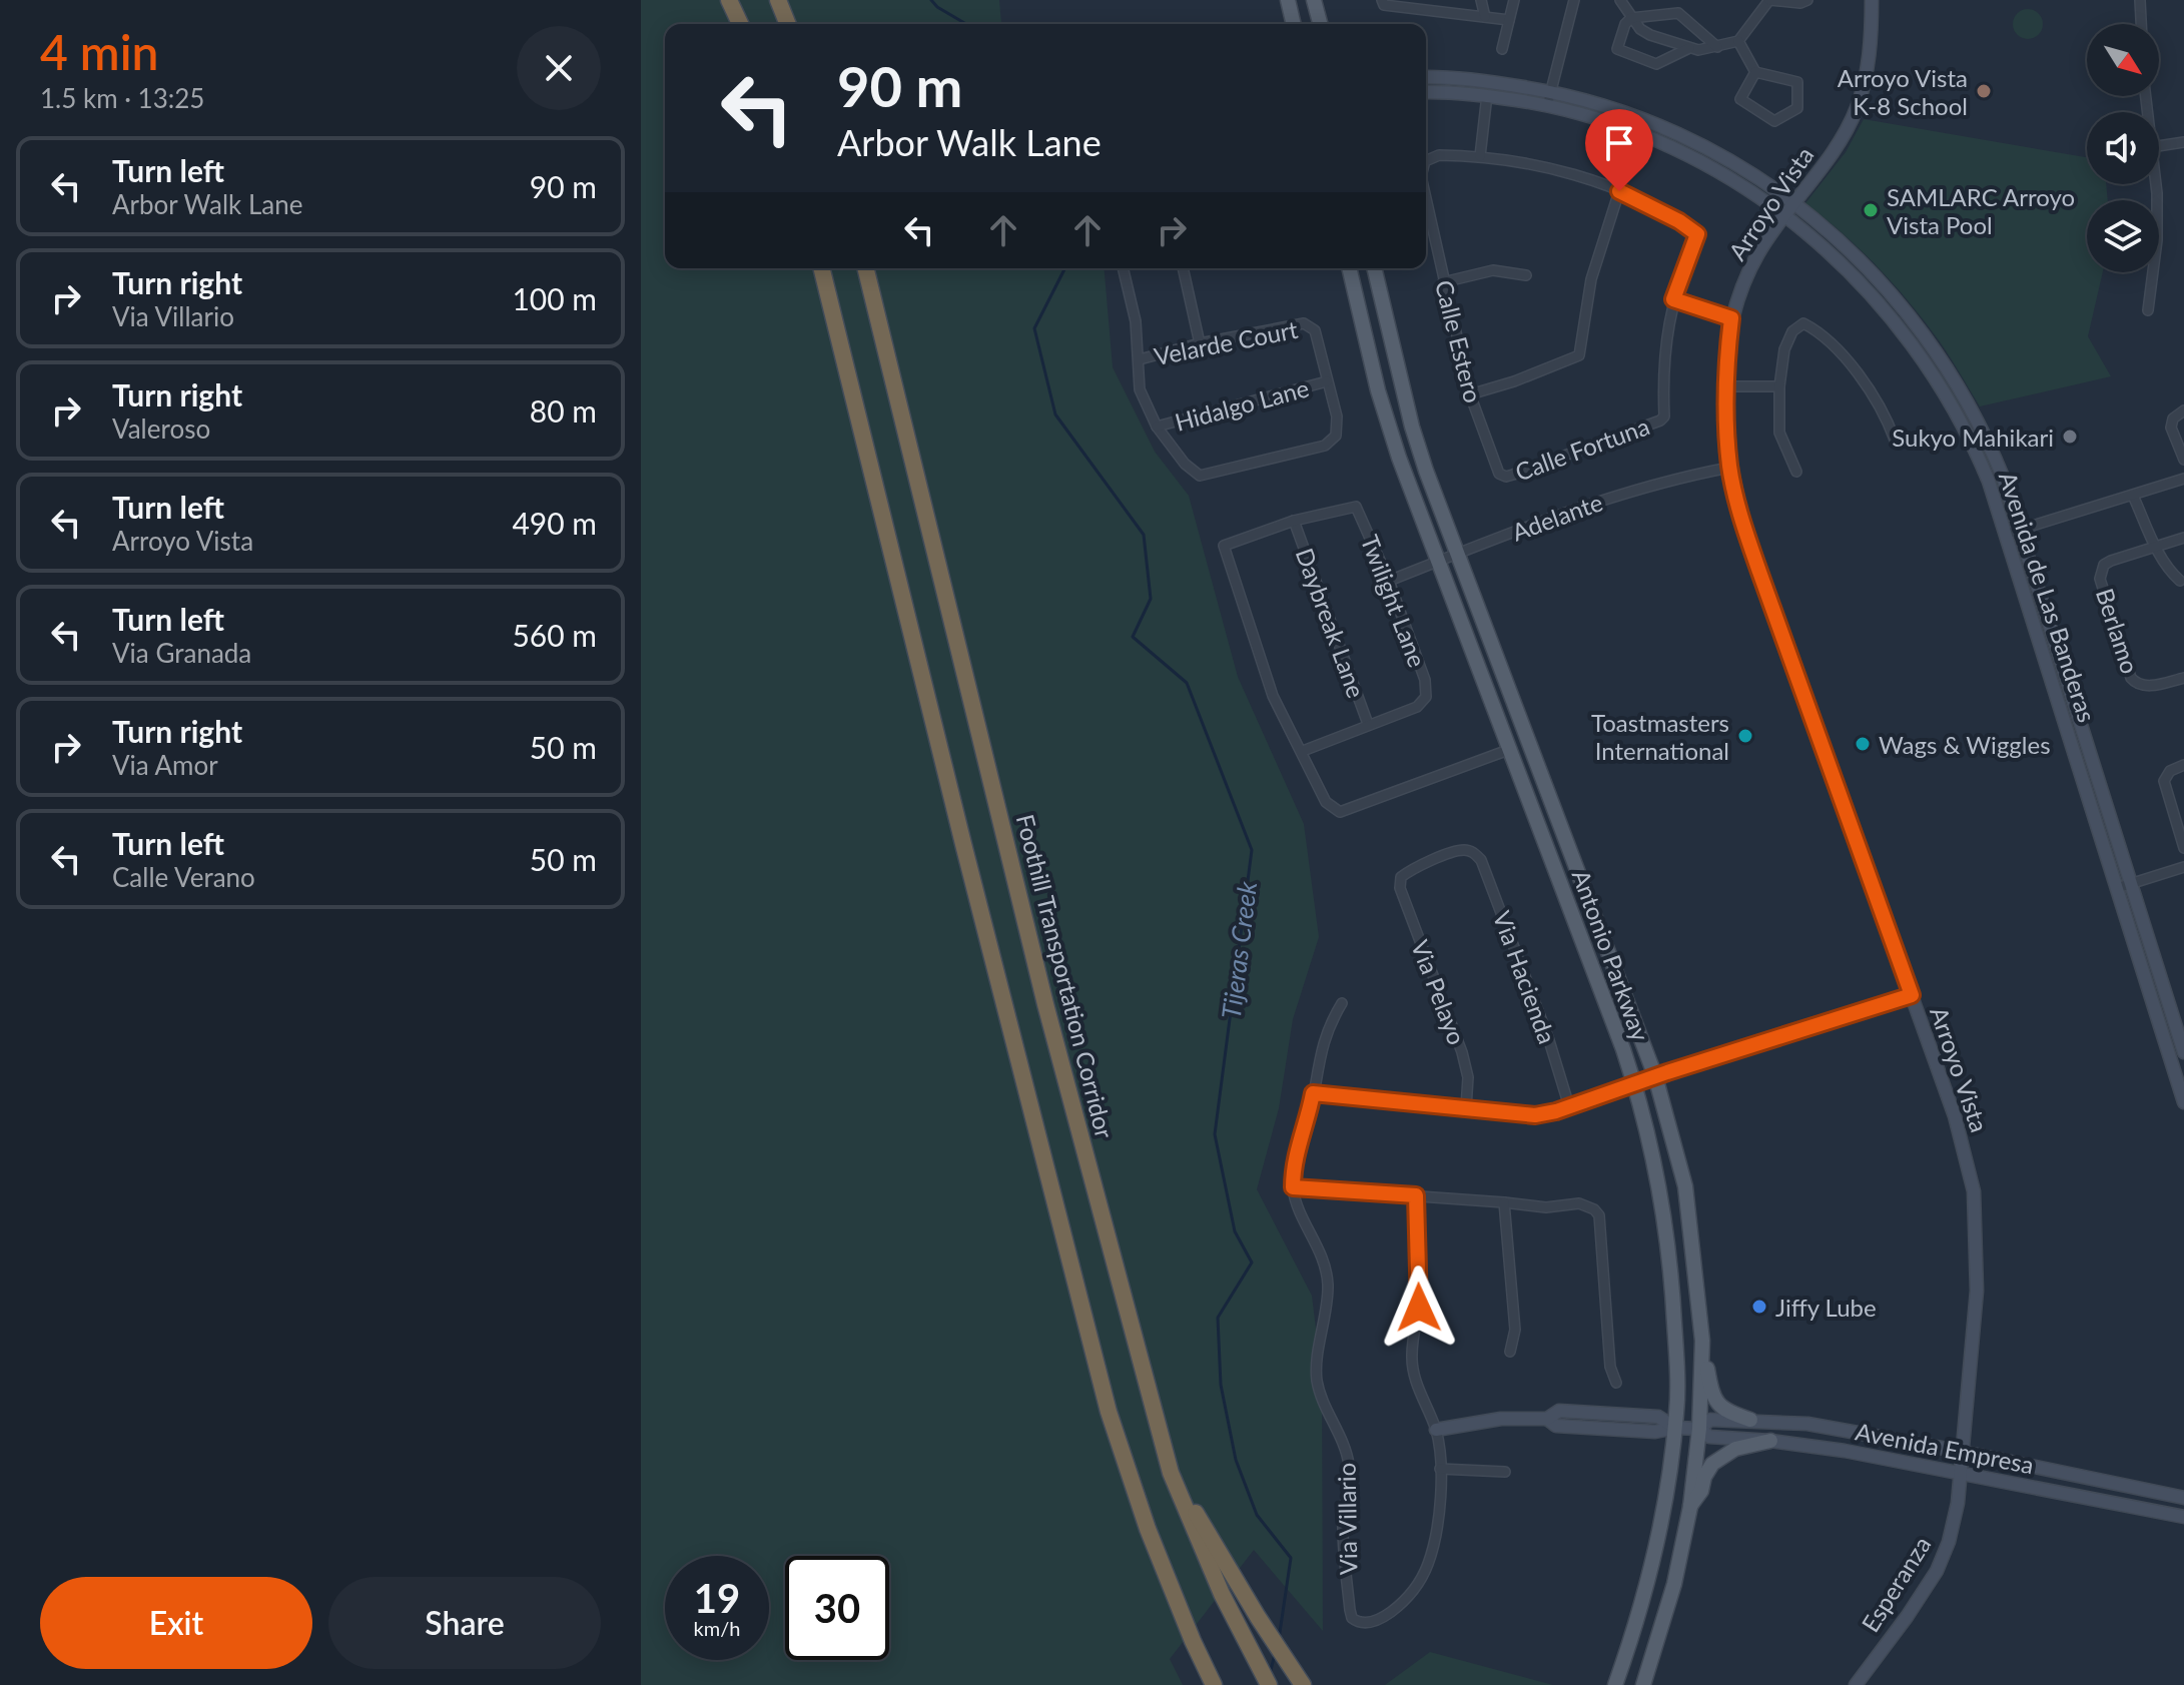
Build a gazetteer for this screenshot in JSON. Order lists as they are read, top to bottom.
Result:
{
  "streets": {
    "highway": ["Foothill Transportation Corridor"],
    "main road": [
      "Arroyo Vista",
      "Avenida de Las Banderas",
      "Antonio Parkway",
      "Avenida Empresa",
      "Esperanza"
    ],
    "street": [
      "Calle Estero",
      "Velarde Court",
      "Hidalgo Lane",
      "Calle Fortuna",
      "Adelante",
      "Twilight Lane",
      "Daybreak Lane",
      "Berlamo",
      "Via Hacienda",
      "Via Pelayo",
      "Via Villario"
    ]
  },
  "crossings": [
    ["Arroyo Vista", "Adelante"],
    ["Arroyo Vista", "Avenida de Las Banderas"],
    ["Arroyo Vista", "Avenida Empresa"],
    ["Arroyo Vista", "Esperanza"],
    ["Calle Estero", "Calle Fortuna"],
    ["Velarde Court", "Hidalgo Lane"],
    ["Adelante", "Twilight Lane"],
    ["Adelante", "Antonio Parkway"],
    ["Twilight Lane", "Daybreak Lane"],
    ["Antonio Parkway", "Avenida Empresa"],
    ["Via Hacienda", "Via Pelayo"],
    ["Avenida Empresa", "Esperanza"]
  ],
  "water": ["Tijeras Creek"],
  "places": [
    "Arroyo Vista K-8 School",
    "SAMLARC Arroyo Vista Pool",
    "Sukyo Mahikari",
    "Toastmasters International",
    "Wags & Wiggles",
    "Jiffy Lube"
  ],
  "north": "bottom right",
  "page": {
    "heading": ["4 min", "1.5 km · 13:25"],
    "turn": ["90 m", "Arbor Walk Lane"],
    "list": [
      {
        "name": "Turn left",
        "note": "Arbor Walk Lane",
        "value": "90 m"
      },
      {
        "name": "Turn right",
        "note": "Via Villario",
        "value": "100 m"
      },
      {
        "name": "Turn right",
        "note": "Valeroso",
        "value": "80 m"
      },
      {
        "name": "Turn left",
        "note": "Arroyo Vista",
        "value": "490 m"
      },
      {
        "name": "Turn left",
        "note": "Via Granada",
        "value": "560 m"
      },
      {
        "name": "Turn right",
        "note": "Via Amor",
        "value": "50 m"
      },
      {
        "name": "Turn left",
        "note": "Calle Verano",
        "value": "50 m"
      }
    ],
    "speed": "19 km/h",
    "limit": "30",
    "buttons": ["Exit", "Share"]
  }
}
